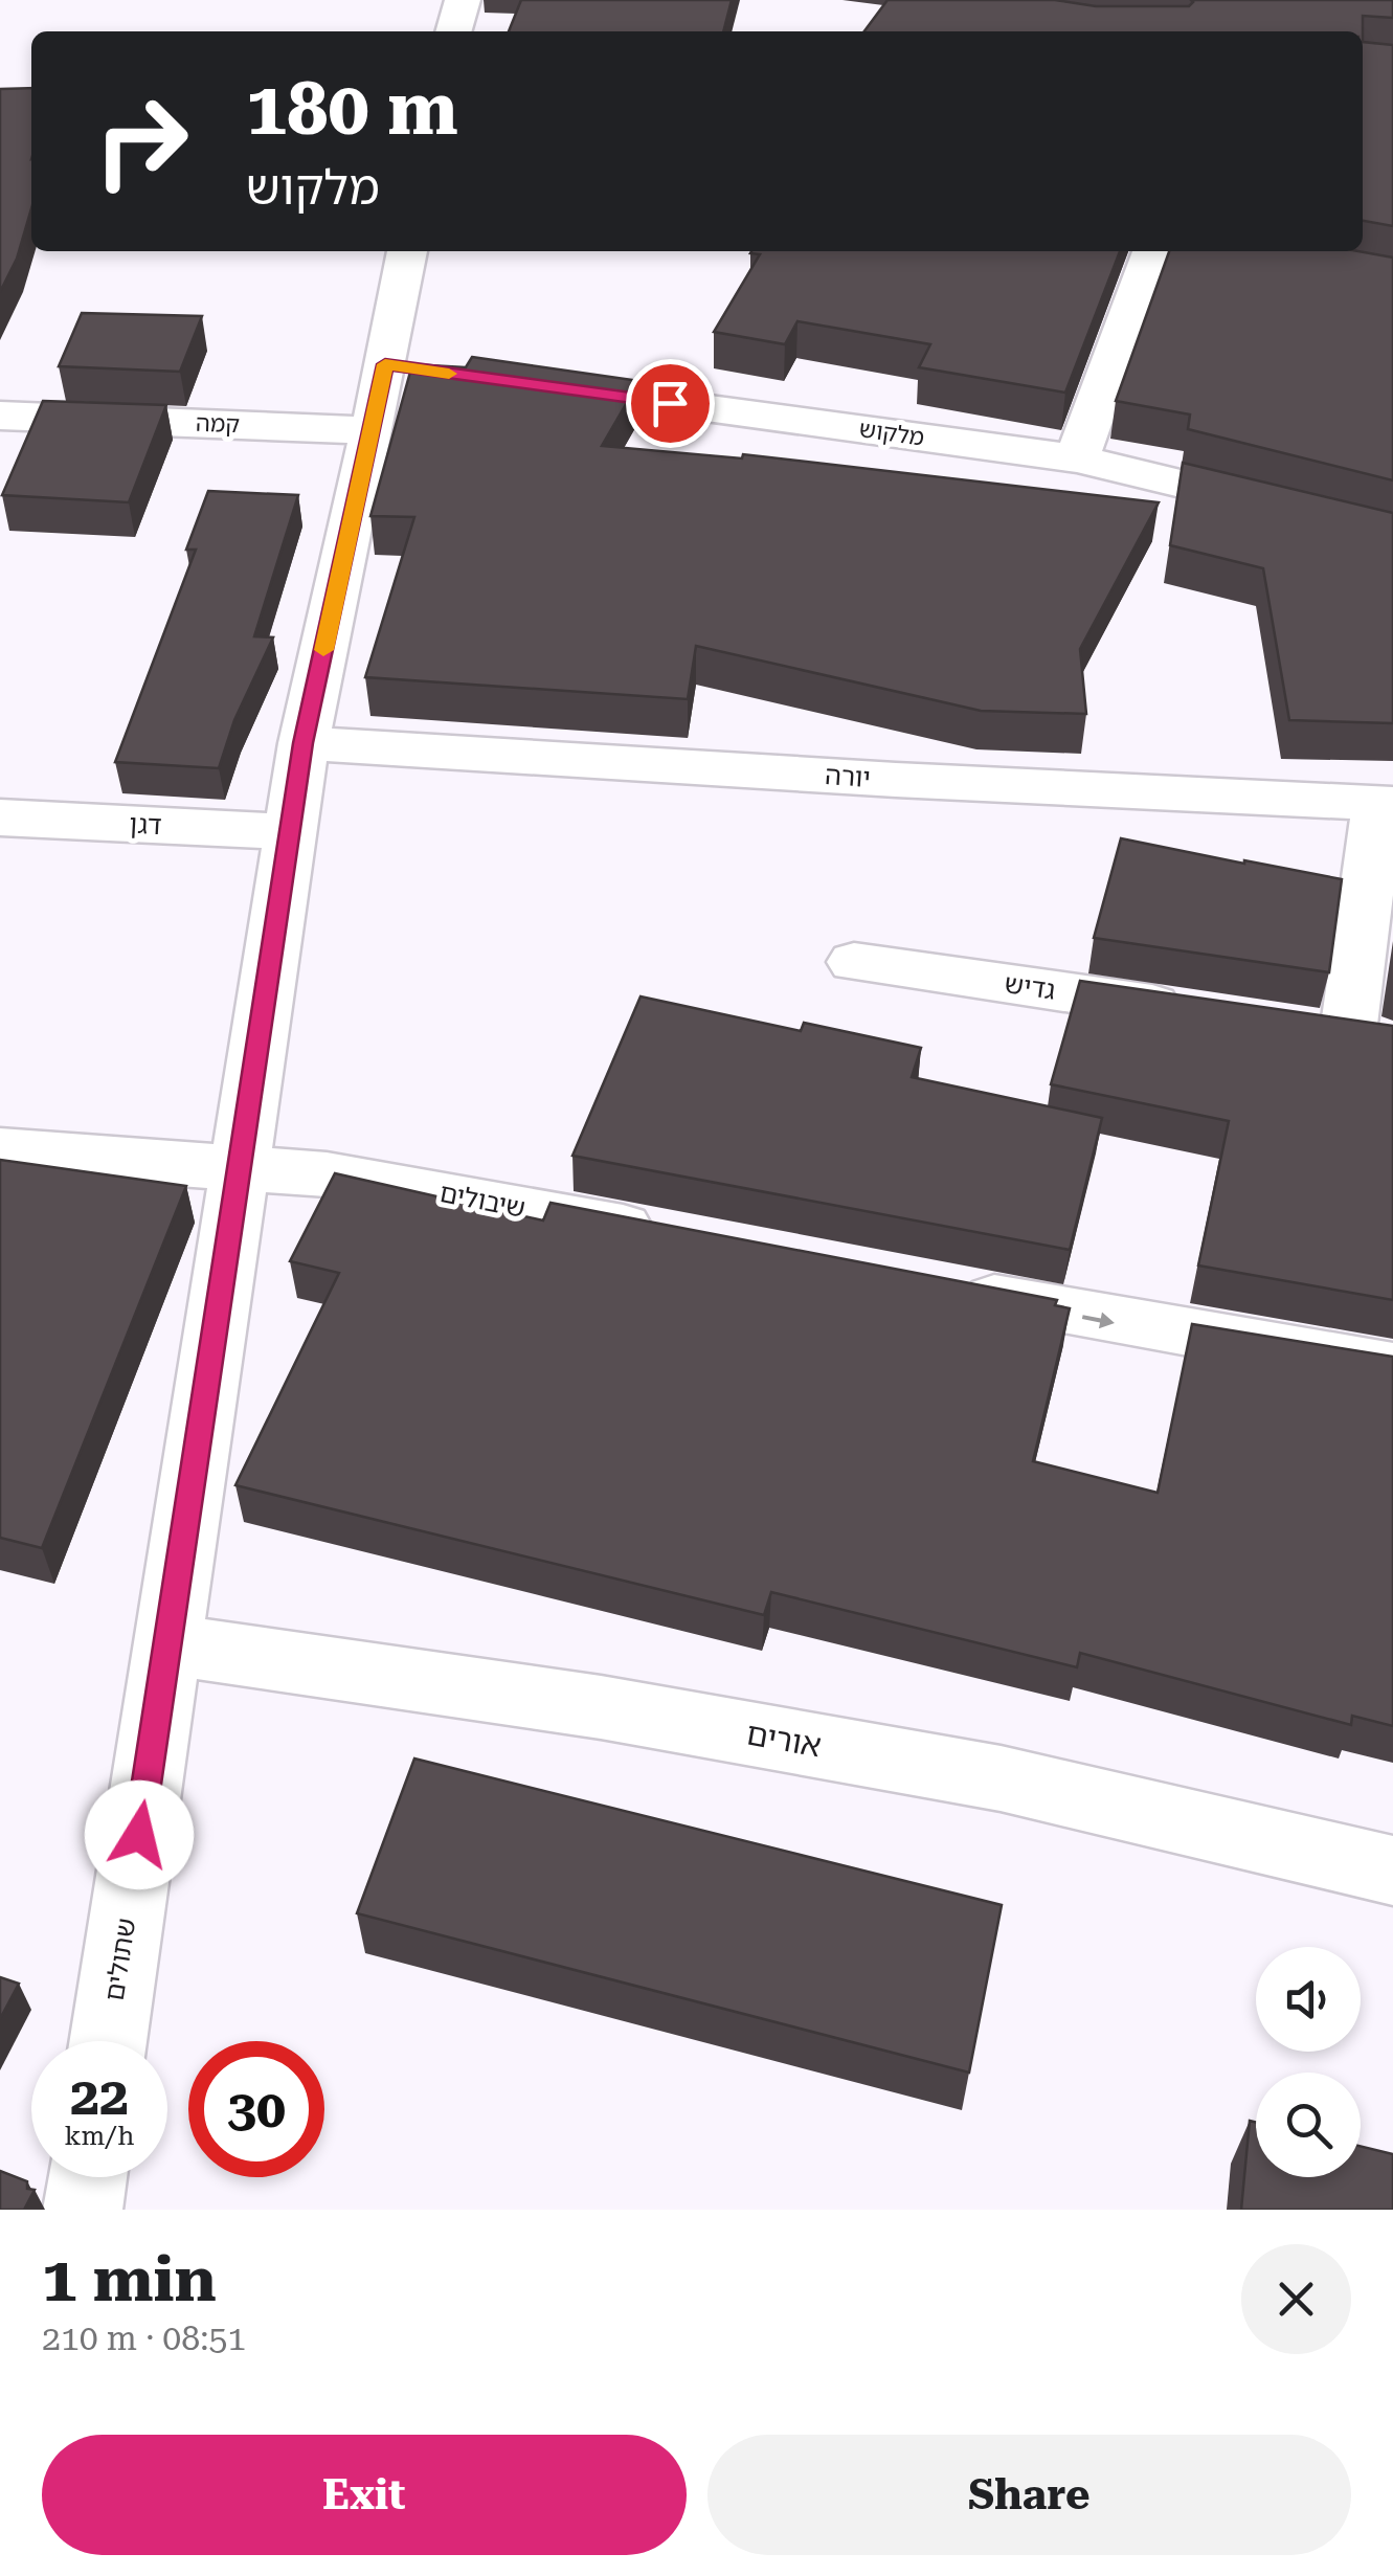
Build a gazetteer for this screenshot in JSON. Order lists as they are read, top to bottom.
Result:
{
  "streets": {
    "street": [
      "קמה",
      "מלקוש",
      "יורה",
      "דגן",
      "גדיש",
      "שיבולים",
      "אורים",
      "שתולים"
    ]
  },
  "crossings": [
    ["קמה", "שתולים"],
    ["יורה", "שתולים"],
    ["דגן", "שתולים"],
    ["שיבולים", "שתולים"],
    ["אורים", "שתולים"]
  ],
  "page": {
    "turn": ["180 m", "מלקוש"],
    "speed": "22 km/h",
    "limit": "30",
    "heading": ["1 min", "210 m · 08:51"],
    "buttons": ["Exit", "Share"]
  }
}
